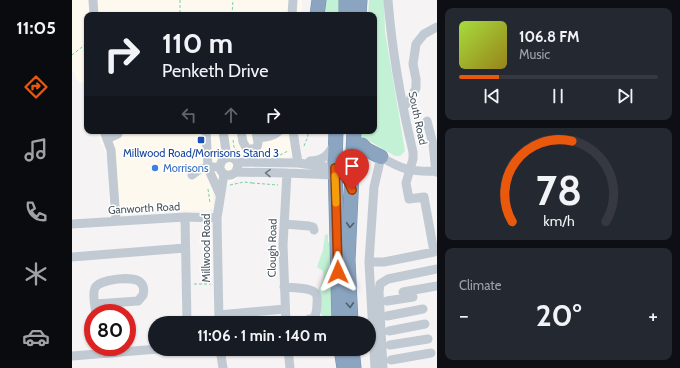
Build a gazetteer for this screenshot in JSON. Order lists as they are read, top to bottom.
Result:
{
  "streets": {
    "street": [
      "South Road",
      "Ganworth Road",
      "Millwood Road",
      "Clough Road"
    ]
  },
  "crossings": [
    ["Ganworth Road", "Millwood Road"]
  ],
  "places": {
    "transit": ["Millwood Road/Morrisons Stand 3"],
    "other": ["Morrisons"]
  },
  "page": {
    "tabs": "11:05",
    "turn": ["110 m", "Penketh Drive"],
    "song": ["106.8 FM", "Music"],
    "tile": "Climate",
    "heat": ["−", "20°", "+"],
    "limit": "80",
    "trip": "11:06 · 1 min · 140 m",
    "gauge": ["78", "km/h"]
  }
}
